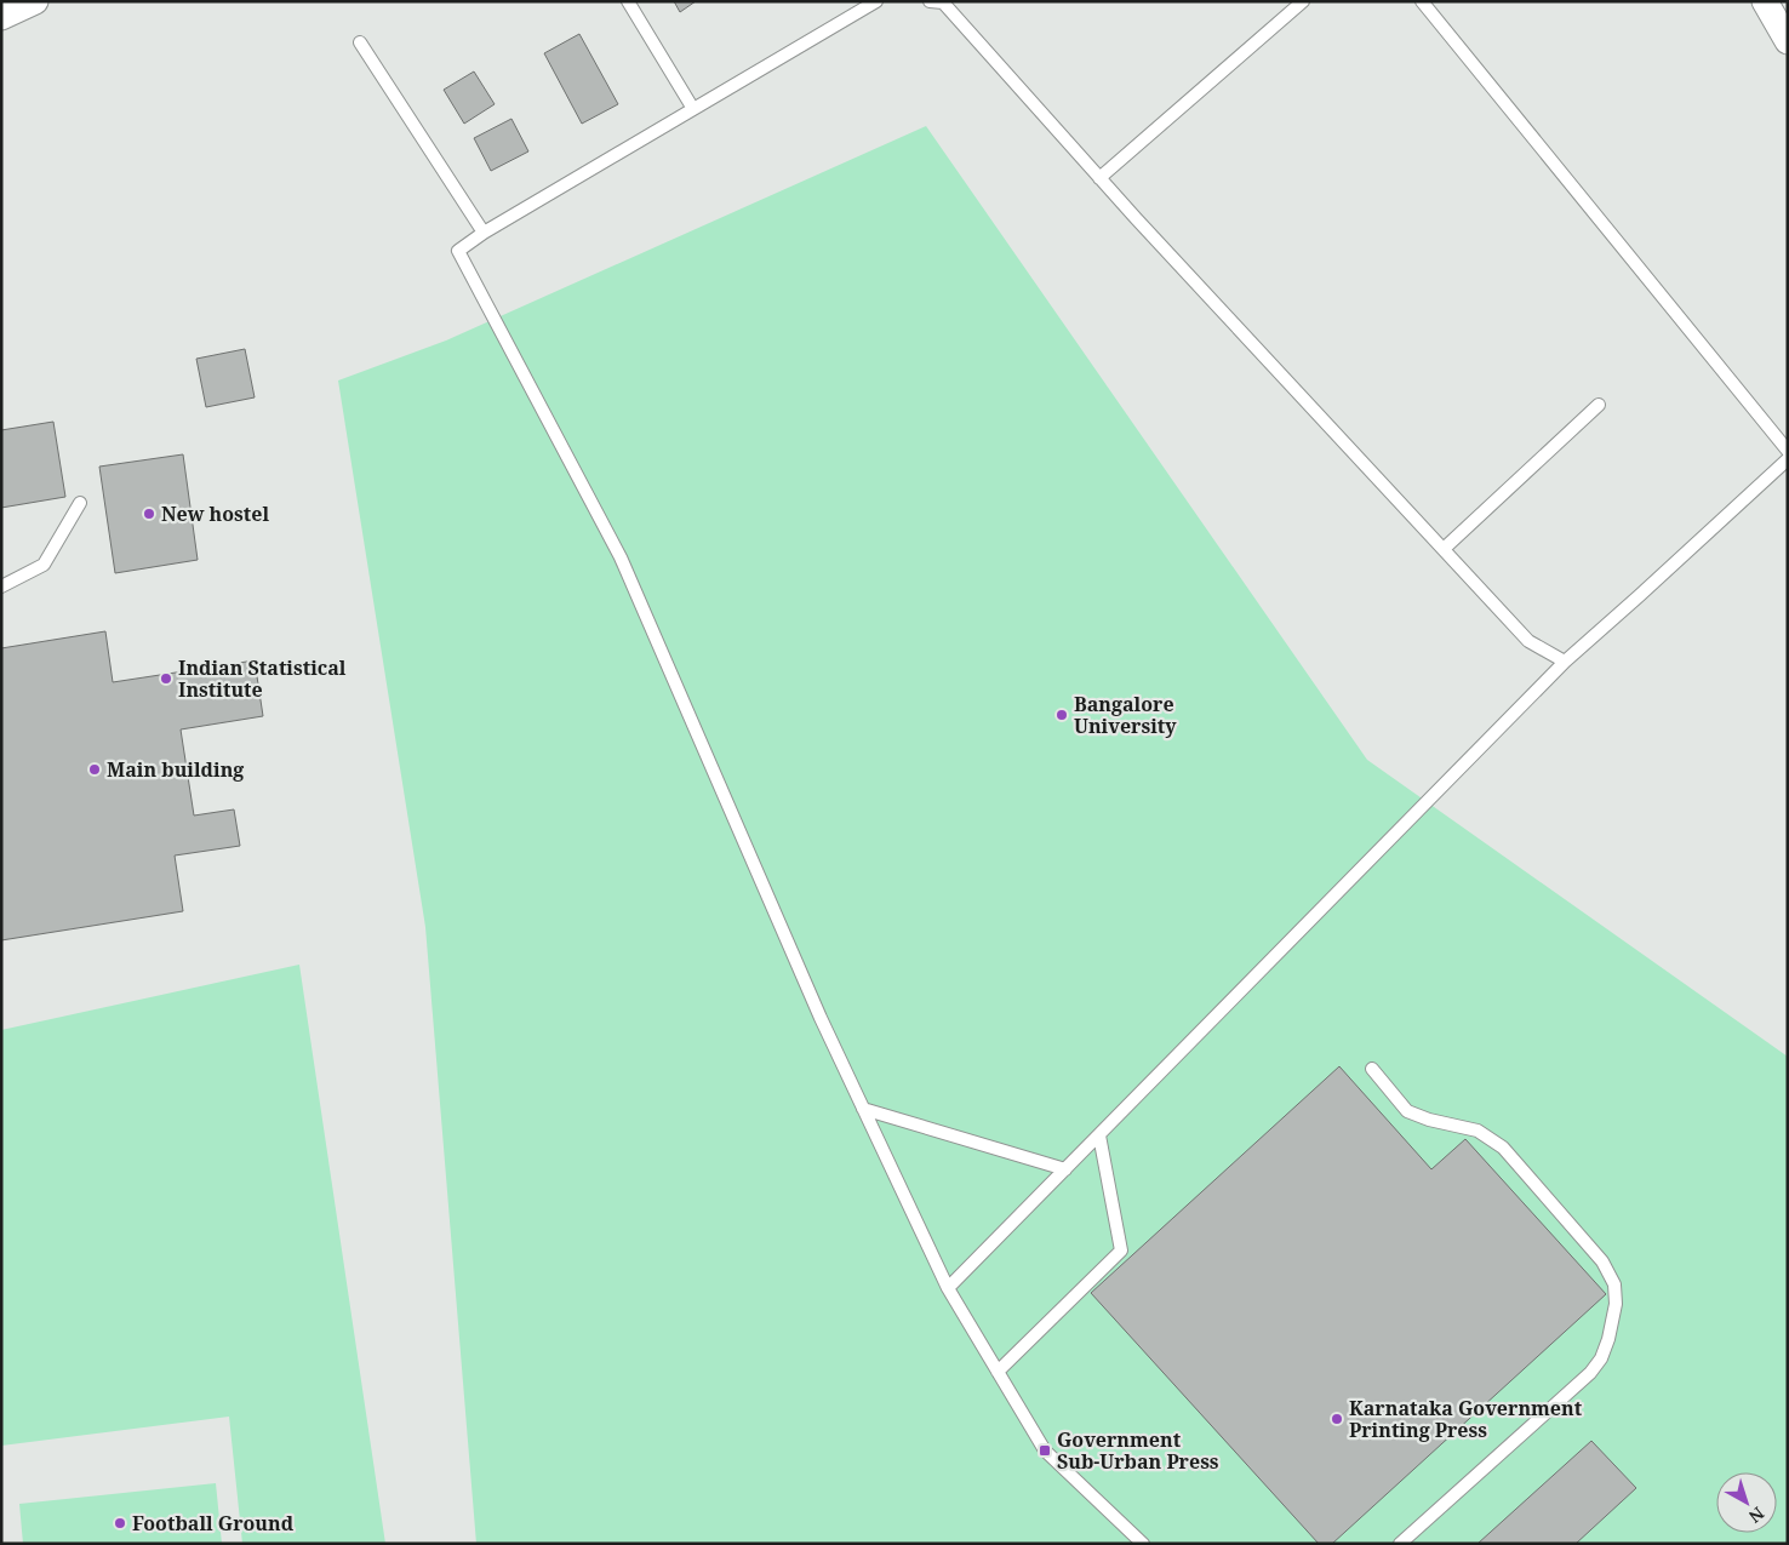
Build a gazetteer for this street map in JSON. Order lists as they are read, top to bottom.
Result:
{
  "places": {
    "other": [
      "New hostel",
      "Indian Statistical Institute",
      "Bangalore University",
      "Main building",
      "Karnataka Government Printing Press",
      "Football Ground"
    ],
    "transit": ["Government Sub-Urban Press"]
  },
  "north": "bottom right"
}
